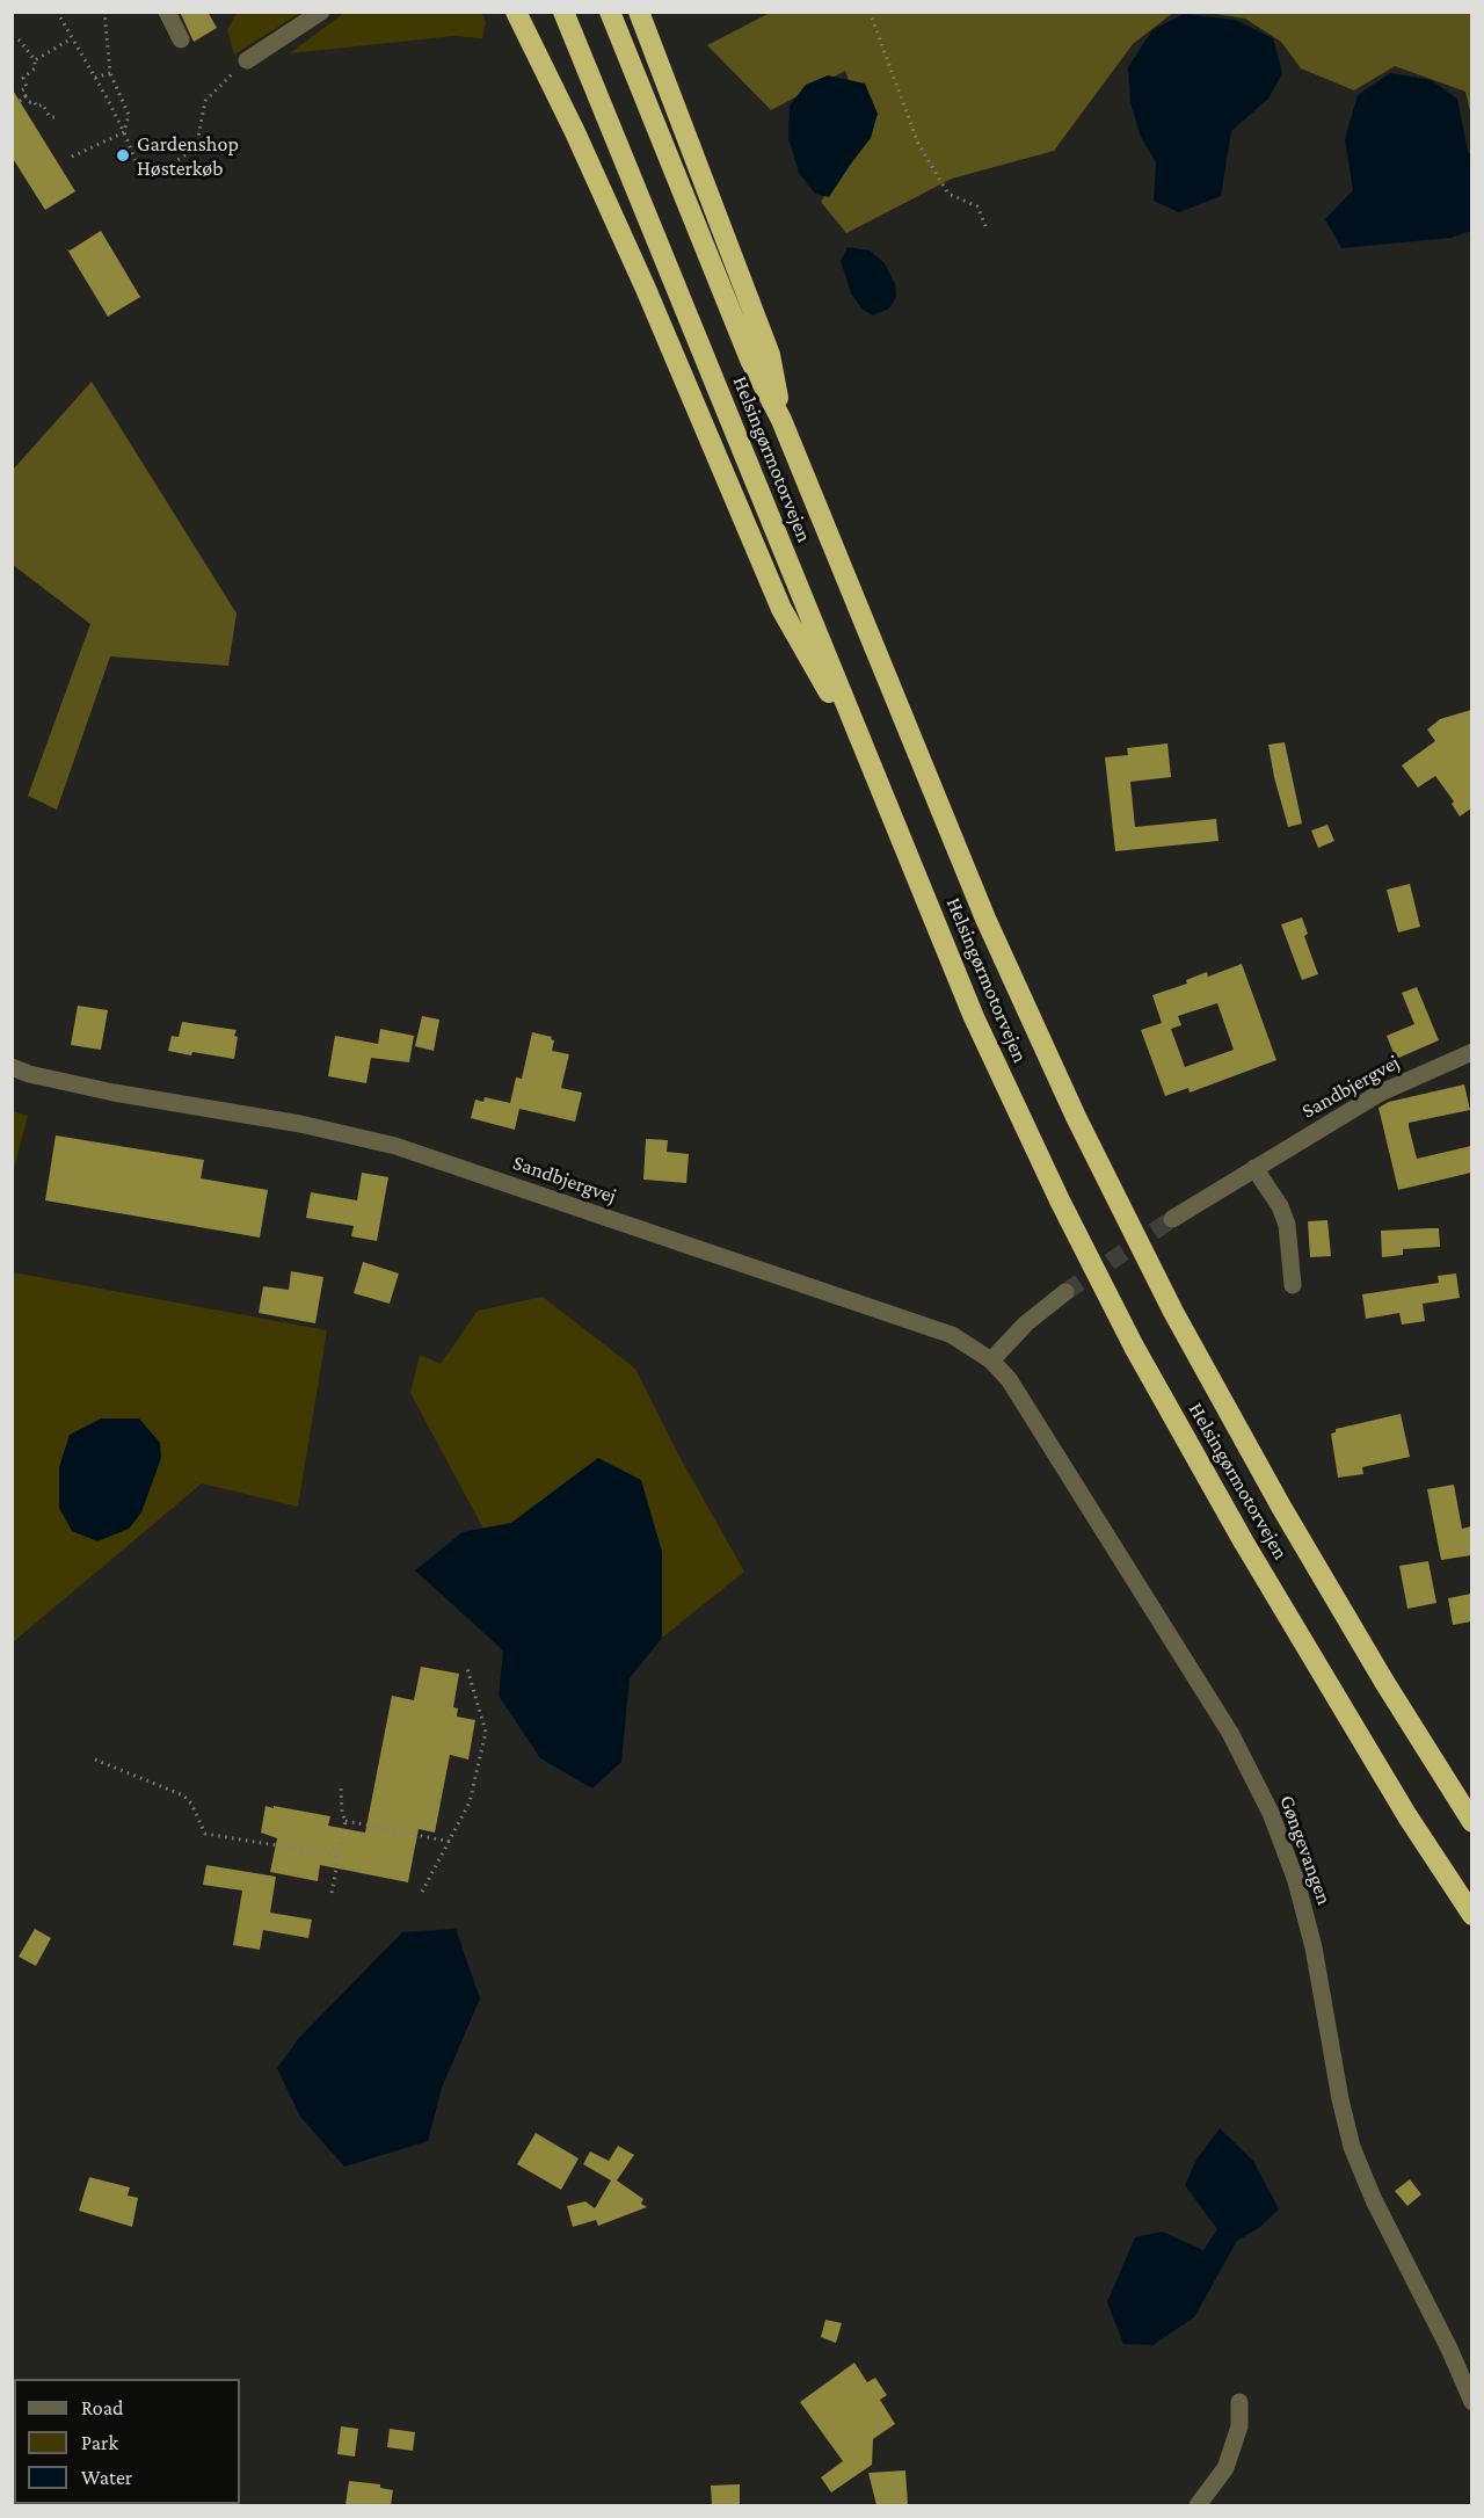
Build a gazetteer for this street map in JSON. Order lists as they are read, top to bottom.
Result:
{
  "streets": {
    "highway": ["Helsingørmotorvejen"],
    "street": ["Sandbjergvej", "Gøngevangen"]
  },
  "crossings": [
    ["Sandbjergvej", "Gøngevangen"]
  ],
  "places": ["Gardenshop Høsterkøb"],
  "legend": ["Road", "Park", "Water"]
}
